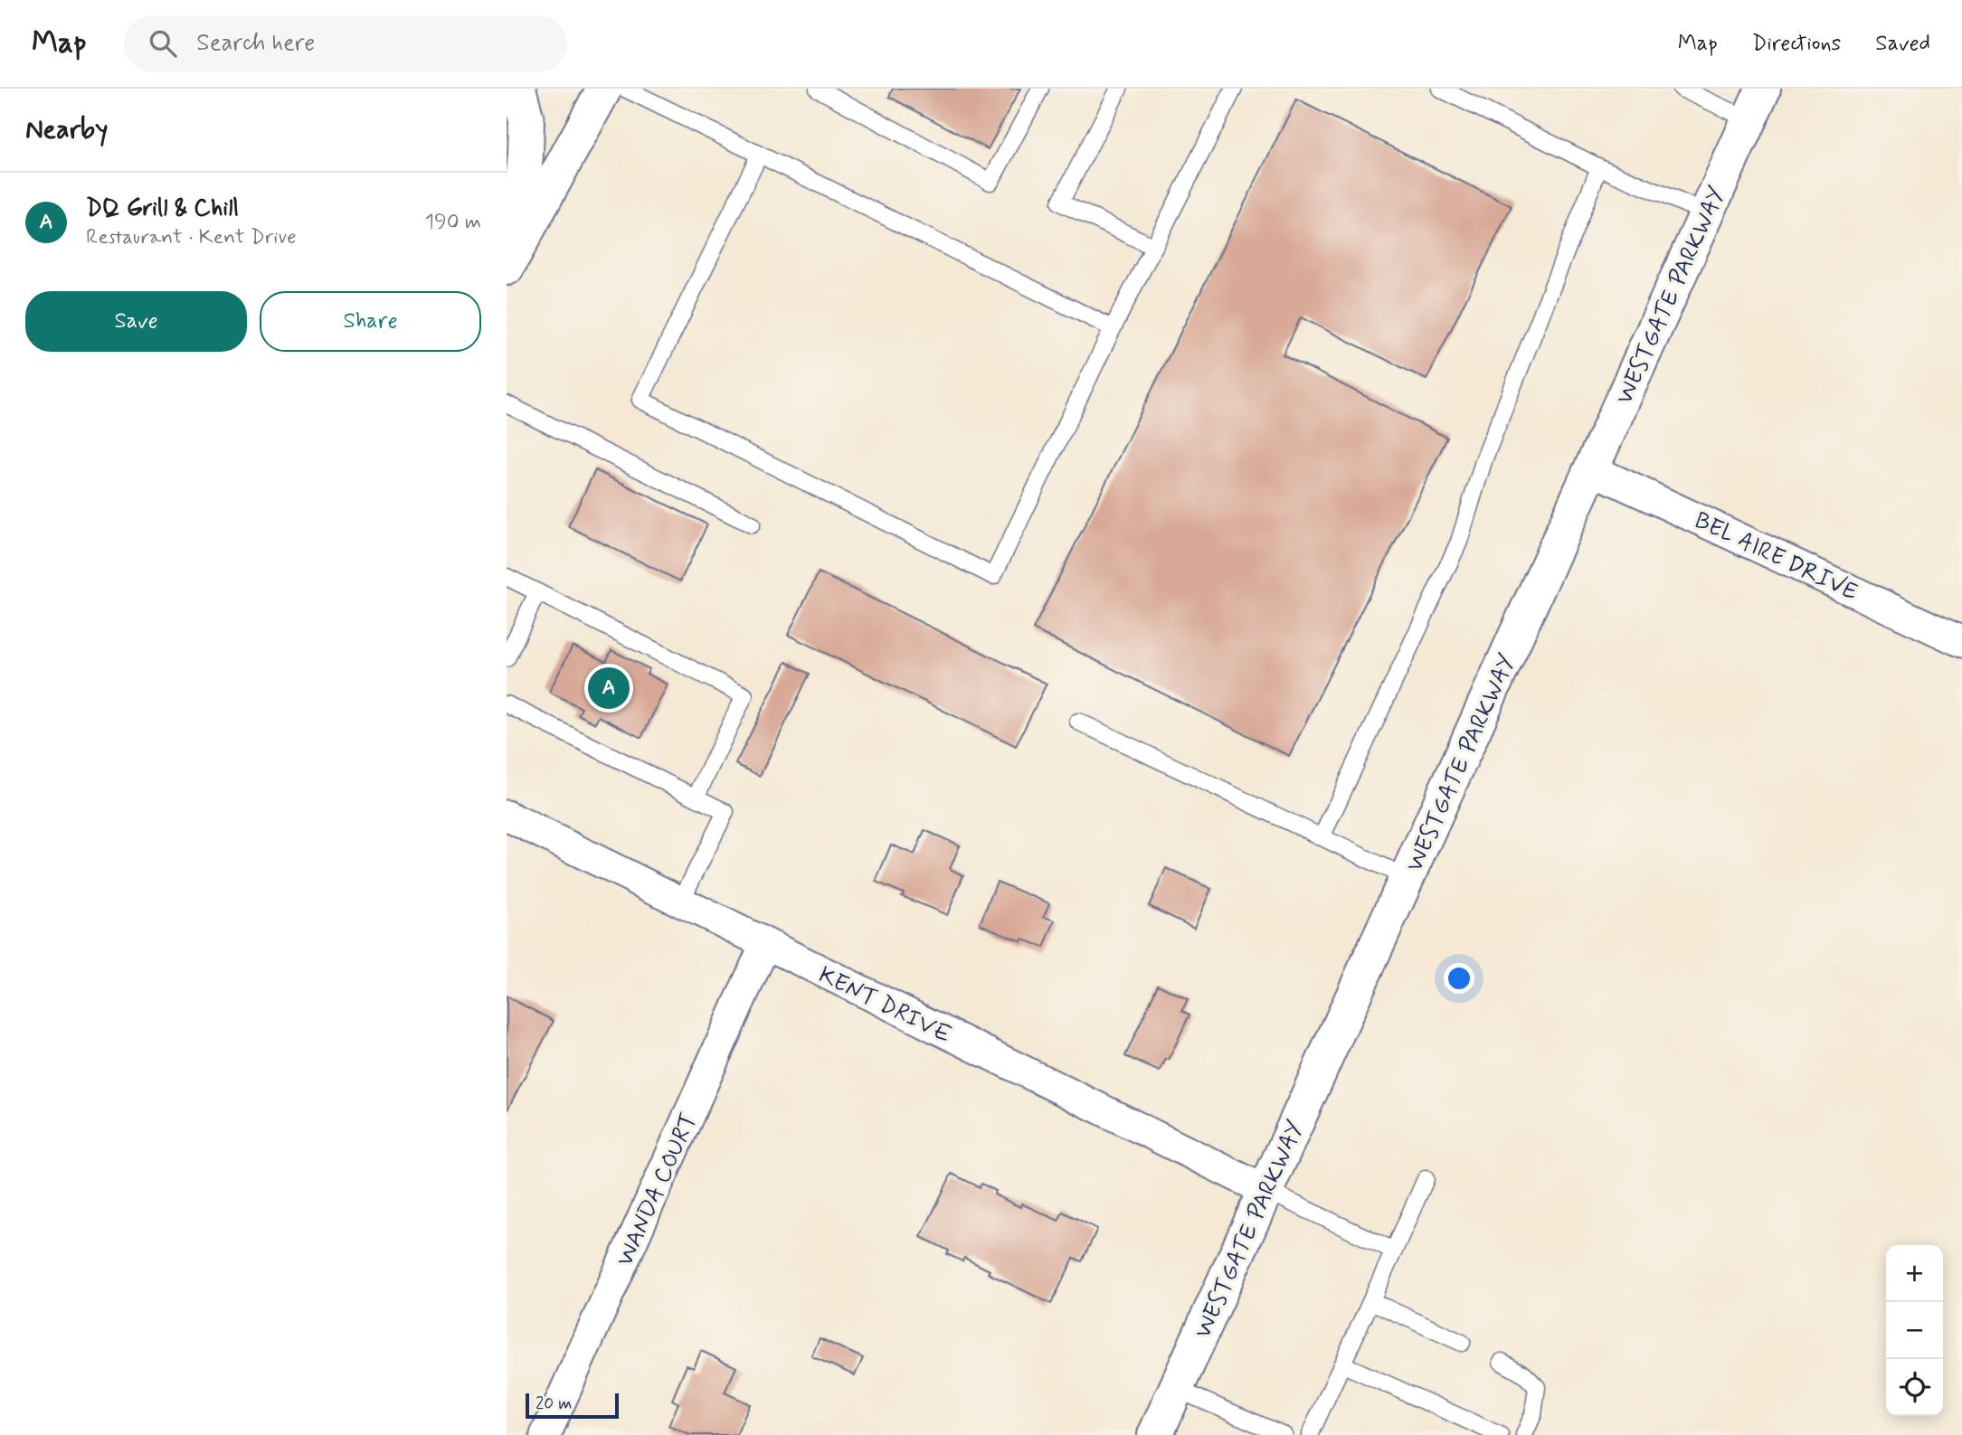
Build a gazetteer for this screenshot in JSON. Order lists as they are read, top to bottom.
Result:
{
  "streets": {
    "main road": ["WESTGATE PARKWAY"],
    "street": ["BEL AIRE DRIVE", "KENT DRIVE", "WANDA COURT"]
  },
  "crossings": [
    ["WESTGATE PARKWAY", "BEL AIRE DRIVE"],
    ["WESTGATE PARKWAY", "KENT DRIVE"],
    ["KENT DRIVE", "WANDA COURT"]
  ],
  "scale_bar": "20 m",
  "page": {
    "header": "Map",
    "search": "Search here",
    "nav": ["Map", "Directions", "Saved"],
    "heading": "Nearby",
    "list": [
      {
        "mark": "A",
        "name": "DQ Grill & Chill",
        "note": "Restaurant · Kent Drive",
        "value": "190 m"
      }
    ],
    "buttons": ["Save", "Share"],
    "pins": "A",
    "map_buttons": ["+", "−"],
    "scale": "20 m"
  }
}
